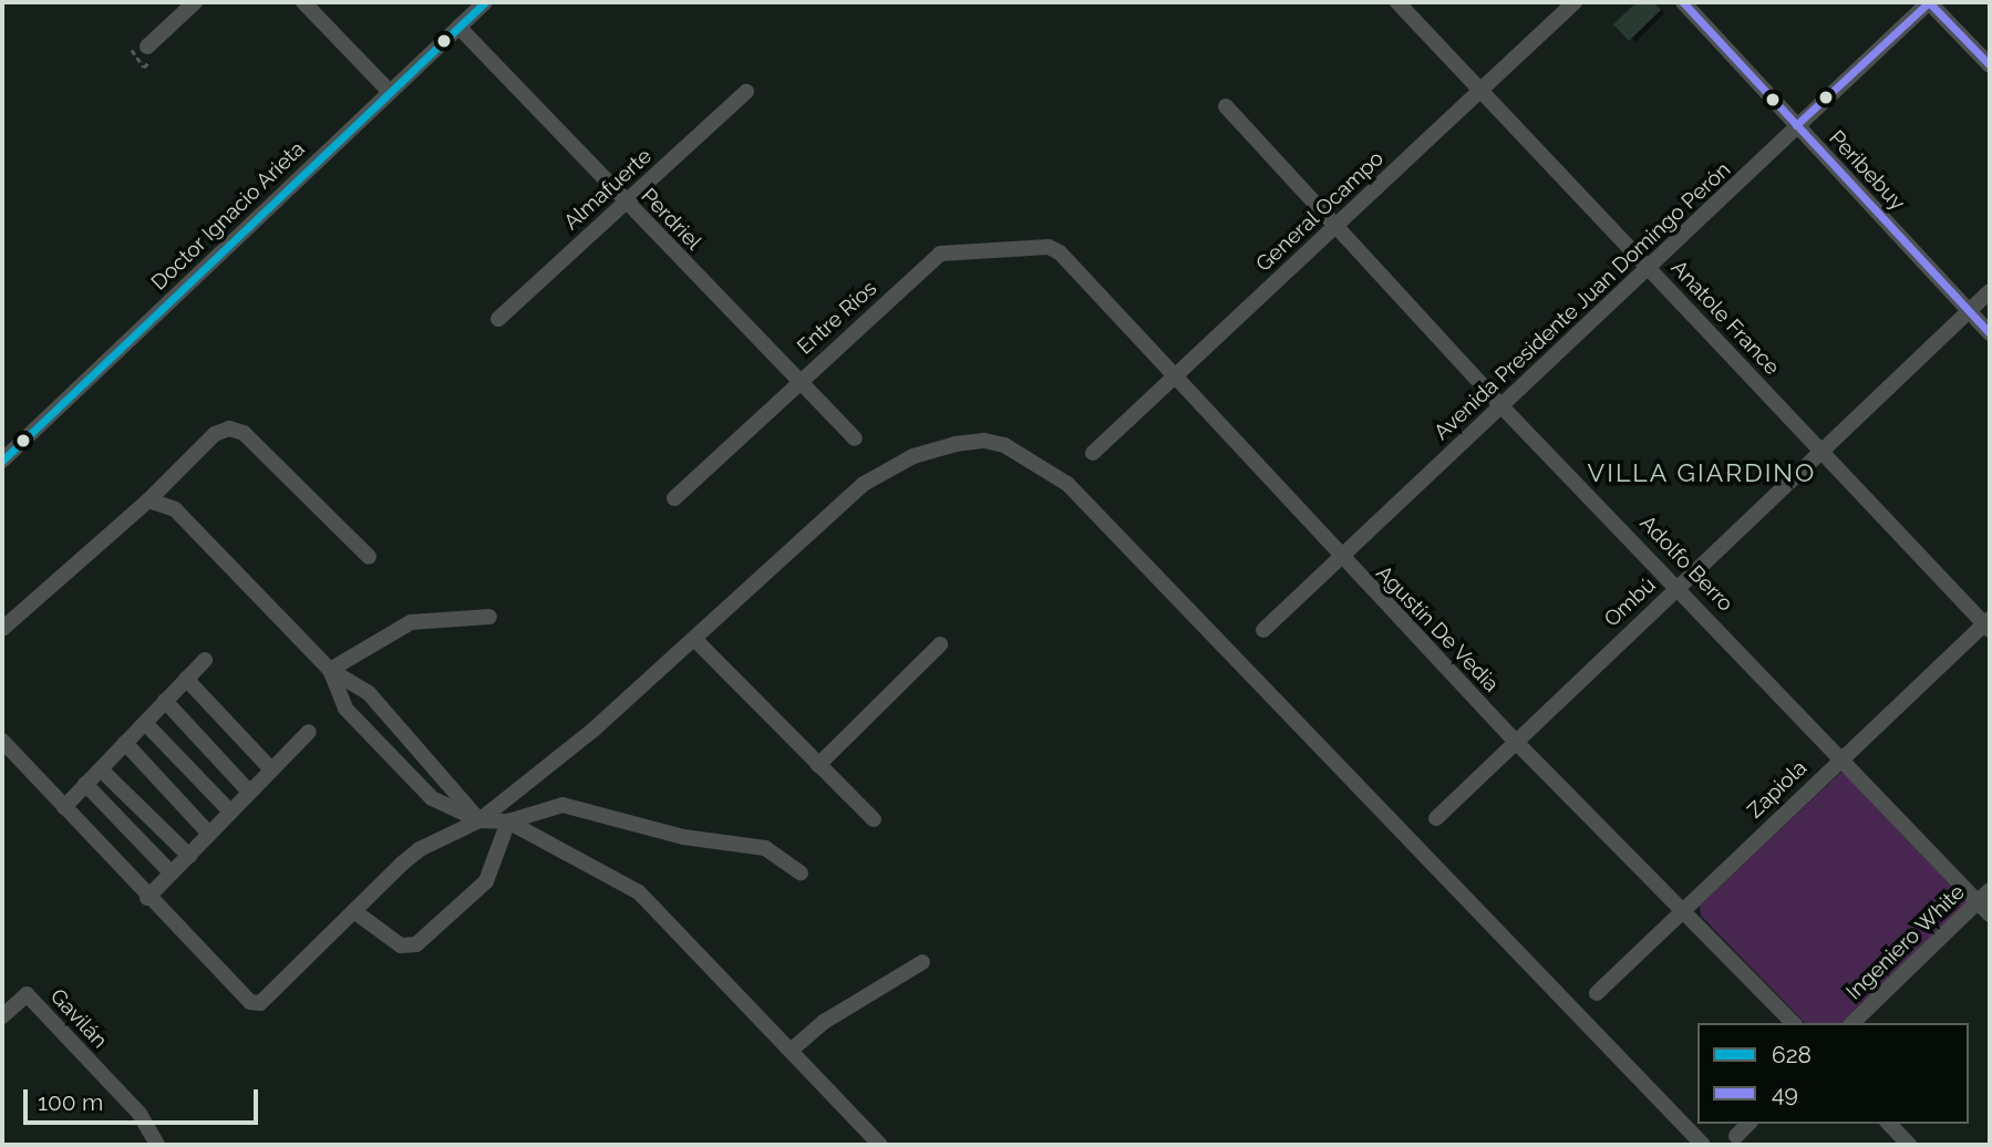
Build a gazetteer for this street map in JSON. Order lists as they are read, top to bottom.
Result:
{
  "streets": {
    "street": [
      "Peribebuy",
      "Almafuerte",
      "General Ocampo",
      "Doctor Ignacio Arieta",
      "Perdriel",
      "Avenida Presidente Juan Domingo Perón",
      "Entre Ríos",
      "Anatole France",
      "Adolfo Berro",
      "Ombú",
      "Agustín De Vedia",
      "Zapiola",
      "Ingeniero White",
      "Gavilán"
    ]
  },
  "crossings": [
    ["Peribebuy", "Avenida Presidente Juan Domingo Perón"],
    ["Peribebuy", "Ombú"],
    ["Almafuerte", "Perdriel"],
    ["General Ocampo", "Anatole France"],
    ["General Ocampo", "Adolfo Berro"],
    ["General Ocampo", "Agustín De Vedia"],
    ["Doctor Ignacio Arieta", "Perdriel"],
    ["Perdriel", "Entre Ríos"],
    ["Avenida Presidente Juan Domingo Perón", "Anatole France"],
    ["Avenida Presidente Juan Domingo Perón", "Adolfo Berro"],
    ["Avenida Presidente Juan Domingo Perón", "Agustín De Vedia"],
    ["Entre Ríos", "Agustín De Vedia"],
    ["Anatole France", "Ombú"],
    ["Anatole France", "Zapiola"],
    ["Adolfo Berro", "Ombú"],
    ["Adolfo Berro", "Zapiola"],
    ["Adolfo Berro", "Ingeniero White"],
    ["Ombú", "Agustín De Vedia"],
    ["Agustín De Vedia", "Zapiola"]
  ],
  "districts": ["VILLA GIARDINO"],
  "lines": ["transit line 628", "transit line 49"],
  "legend": ["628", "49"],
  "scale_bar": "100 m"
}
